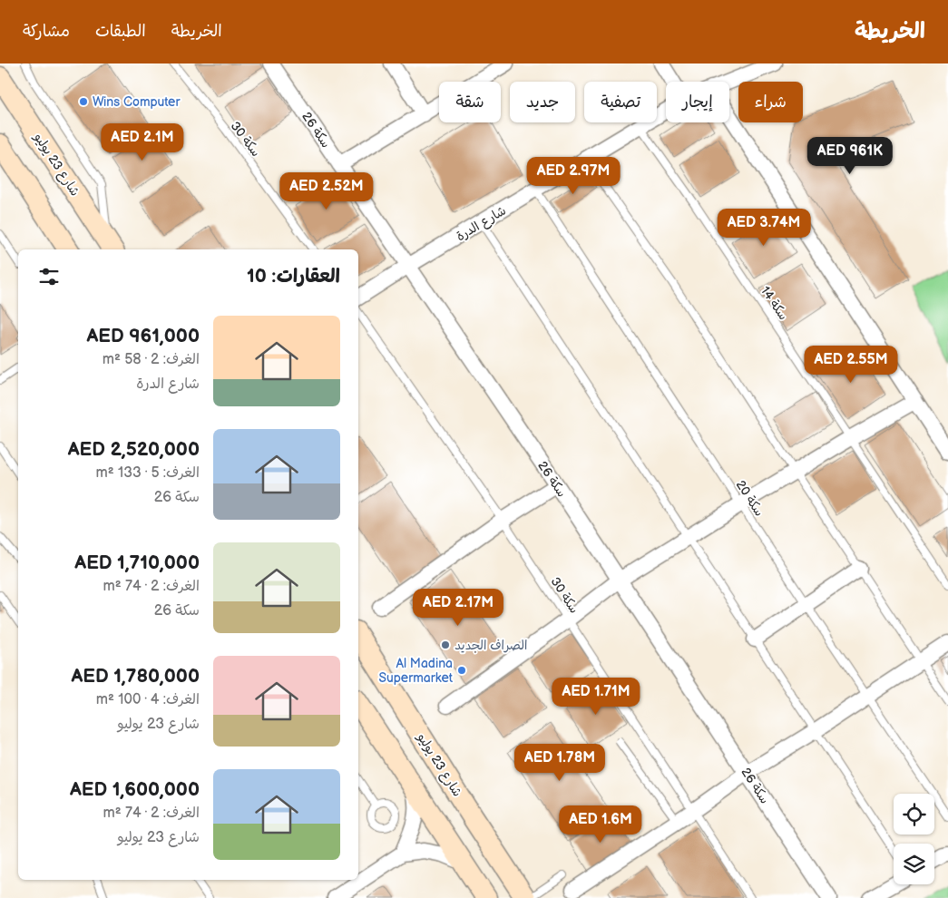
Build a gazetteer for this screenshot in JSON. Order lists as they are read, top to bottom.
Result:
{
  "streets": {
    "main road": ["شارع 23 يوليو"],
    "street": ["سكة 26", "شارع الدرة"],
    "lane": ["سكة 30", "سكة 14", "سكة 20"]
  },
  "crossings": [
    ["سكة 26", "شارع الدرة"],
    ["شارع الدرة", "سكة 14"],
    ["شارع الدرة", "سكة 20"]
  ],
  "places": ["Wins Computer", "الصراف الجديد", "Al Madina Supermarket"],
  "page": {
    "header": "الخريطة",
    "nav": ["الخريطة", "الطبقات", "مشاركة"],
    "chip": [
      "شراء",
      "إيجار",
      "تصفية",
      "جديد",
      "شقة"
    ],
    "price": [
      "AED 2.1M",
      "AED 961K",
      "AED 2.97M",
      "AED 2.52M",
      "AED 3.74M",
      "AED 2.55M",
      "AED 2.17M",
      "AED 1.71M",
      "AED 1.78M",
      "AED 1.6M"
    ],
    "heading": "العقارات: 10",
    "list": [
      {
        "name": "AED 961,000",
        "note": "الغرف: 2 · 58 m² · شارع الدرة"
      },
      {
        "name": "AED 2,520,000",
        "note": "الغرف: 5 · 133 m² · سكة 26"
      },
      {
        "name": "AED 1,710,000",
        "note": "الغرف: 2 · 74 m² · سكة 26"
      },
      {
        "name": "AED 1,780,000",
        "note": "الغرف: 4 · 100 m² · شارع 23 يوليو"
      },
      {
        "name": "AED 1,600,000",
        "note": "الغرف: 2 · 74 m² · شارع 23 يوليو"
      }
    ]
  }
}
